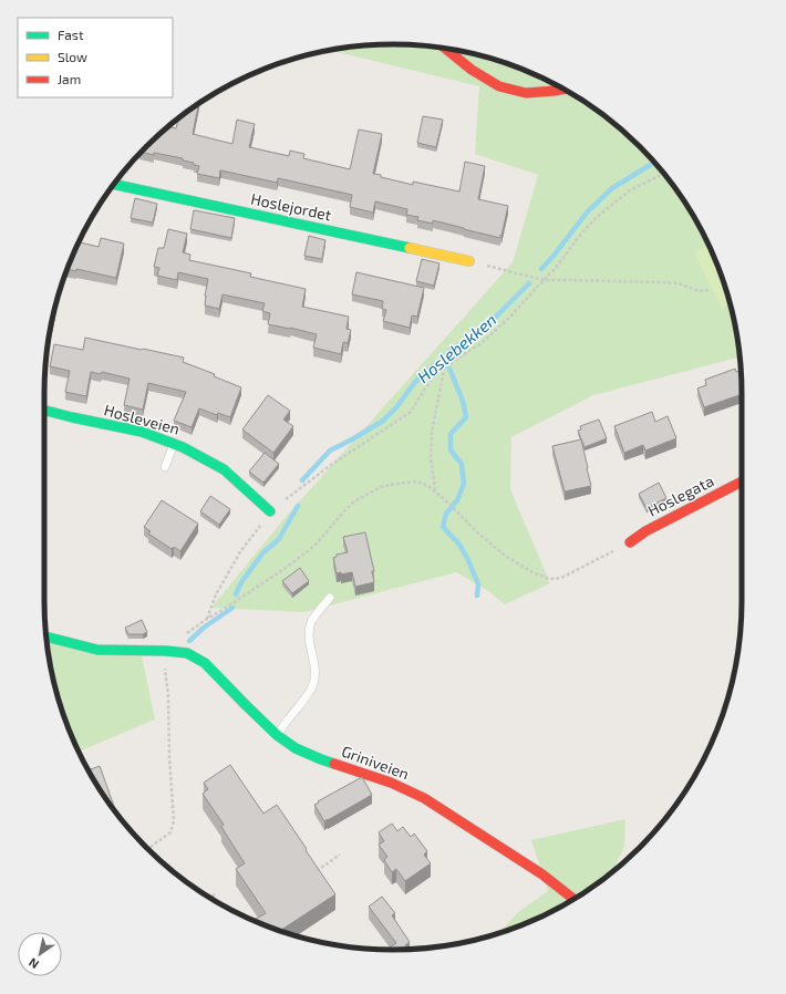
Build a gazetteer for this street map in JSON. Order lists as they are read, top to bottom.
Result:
{
  "streets": {
    "street": [
      "Hoslejordet",
      "Hosleveien",
      "Hoslegata",
      "Griniveien"
    ]
  },
  "water": ["Hoslebekken"],
  "legend": ["Fast", "Slow", "Jam"],
  "north": "bottom left"
}
